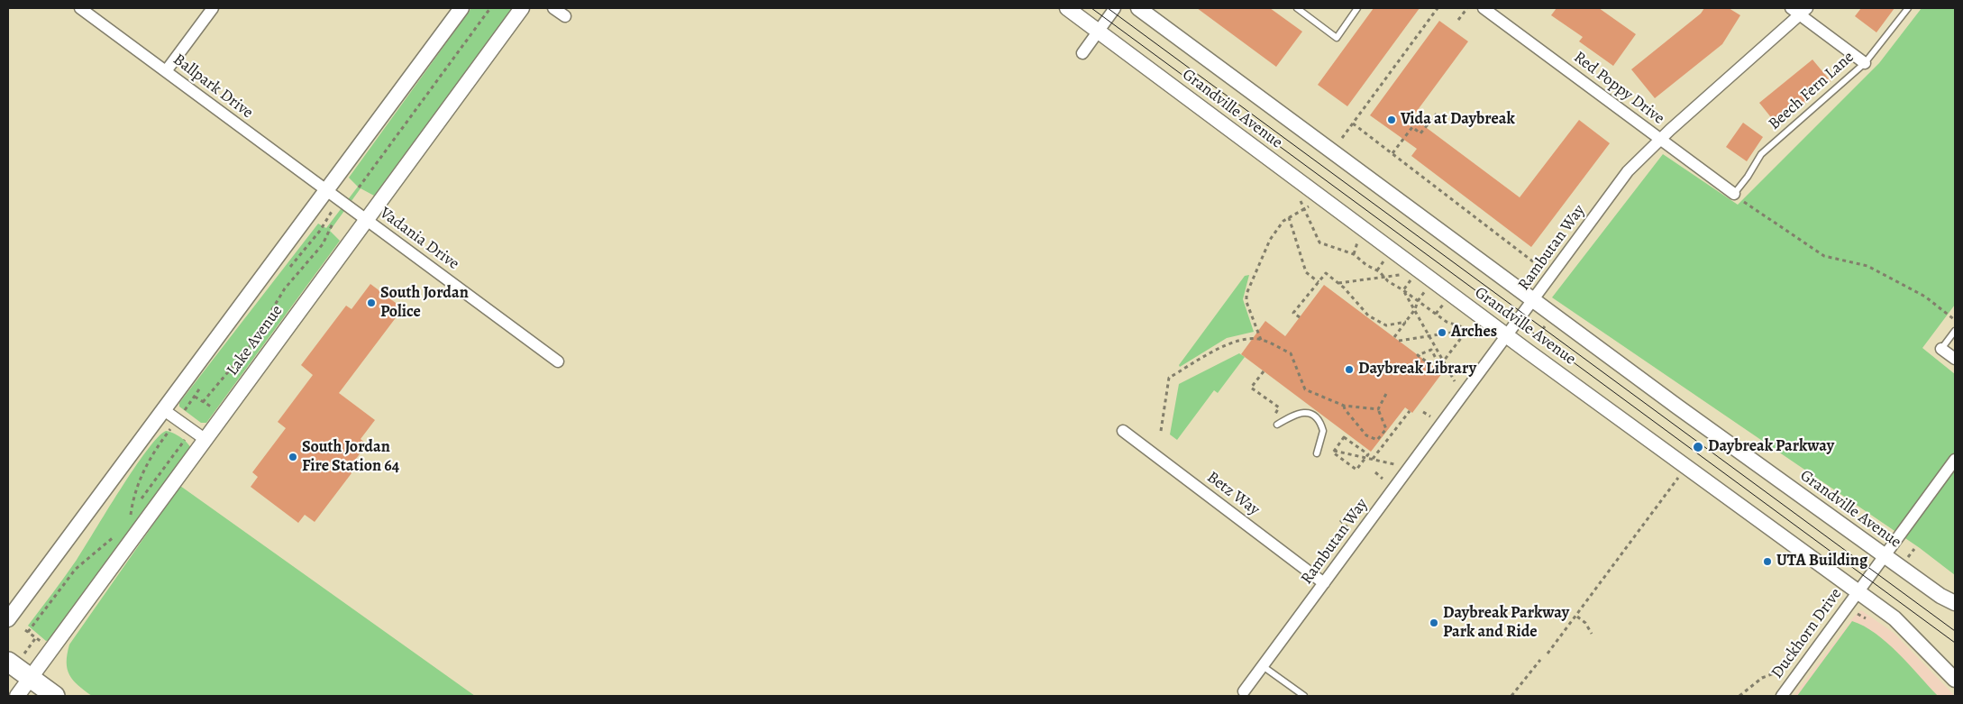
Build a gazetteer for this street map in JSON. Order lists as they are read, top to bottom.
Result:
{
  "streets": {
    "street": [
      "Ballpark Drive",
      "Red Poppy Drive",
      "Grandville Avenue",
      "Vadania Drive",
      "Rambutan Way",
      "Lake Avenue",
      "Betz Way",
      "Duckhorn Drive"
    ],
    "lane": ["Beech Fern Lane"]
  },
  "crossings": [
    ["Ballpark Drive", "Vadania Drive"],
    ["Ballpark Drive", "Lake Avenue"],
    ["Red Poppy Drive", "Beech Fern Lane"],
    ["Red Poppy Drive", "Rambutan Way"],
    ["Grandville Avenue", "Rambutan Way"],
    ["Grandville Avenue", "Duckhorn Drive"],
    ["Vadania Drive", "Lake Avenue"],
    ["Rambutan Way", "Betz Way"]
  ],
  "places": [
    "Vida at Daybreak",
    "South Jordan Police",
    "Arches",
    "Daybreak Library",
    "Daybreak Parkway",
    "South Jordan Fire Station 64",
    "UTA Building",
    "Daybreak Parkway Park and Ride"
  ]
}
